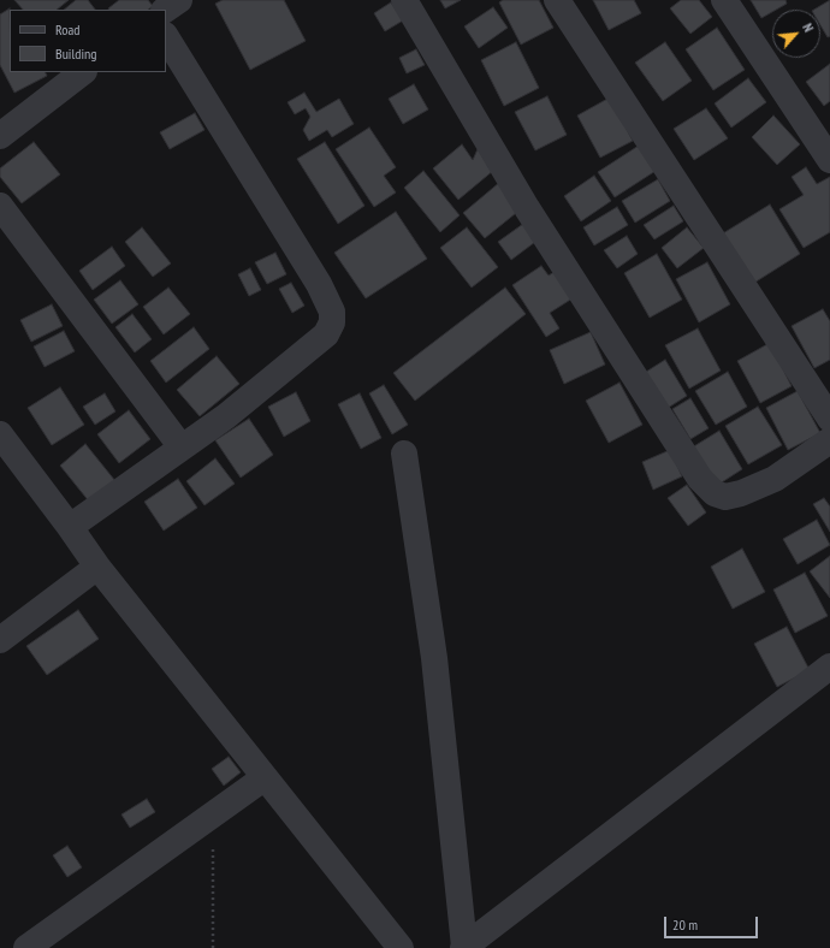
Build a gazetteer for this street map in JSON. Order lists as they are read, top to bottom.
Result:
{
  "legend": ["Road", "Building"],
  "scale_bar": "20 m",
  "north": "top right"
}
